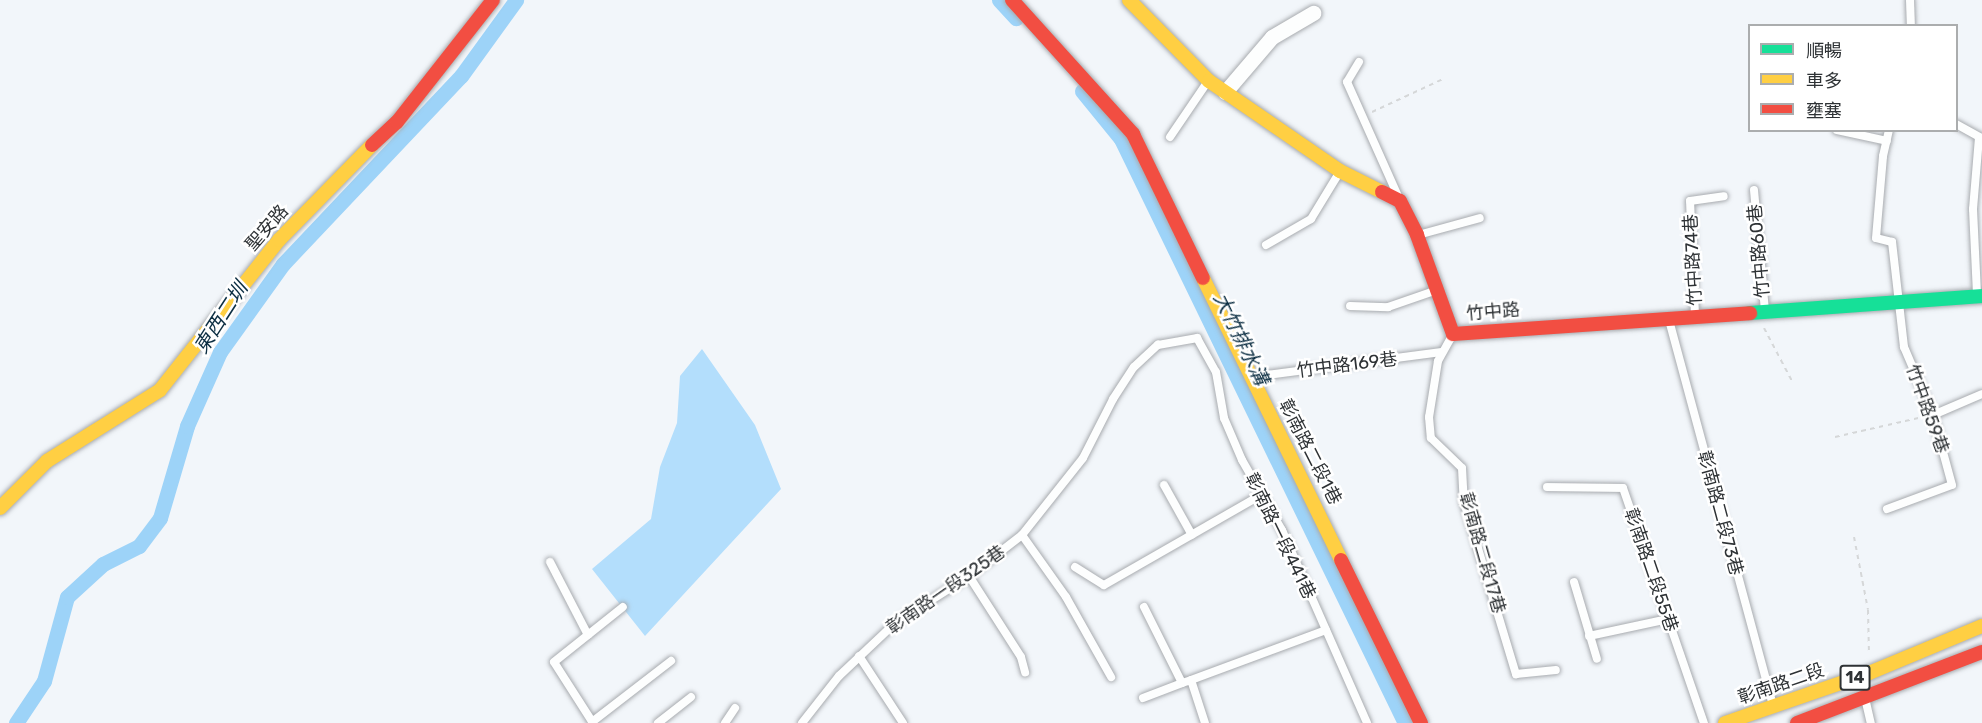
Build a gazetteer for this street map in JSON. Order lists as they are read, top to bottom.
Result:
{
  "streets": {
    "street": [
      "聖安路",
      "竹中路",
      "彰南路二段1巷",
      "14",
      "彰南路二段"
    ],
    "lane": [
      "竹中路60巷",
      "竹中路74巷",
      "竹中路169巷",
      "竹中路59巷",
      "彰南路二段73巷",
      "彰南路一段441巷",
      "彰南路二段17巷",
      "彰南路二段55巷",
      "彰南路一段325巷"
    ]
  },
  "crossings": [
    ["竹中路60巷", "竹中路"],
    ["竹中路74巷", "竹中路"],
    ["竹中路", "竹中路59巷"],
    ["竹中路", "彰南路二段73巷"],
    ["竹中路", "彰南路二段17巷"],
    ["竹中路169巷", "彰南路二段1巷"],
    ["竹中路169巷", "彰南路二段17巷"],
    ["彰南路二段73巷", "彰南路二段"],
    ["彰南路一段441巷", "彰南路一段325巷"]
  ],
  "water": ["東西二圳", "大竹排水溝"],
  "legend": ["順暢", "車多", "壅塞"]
}
